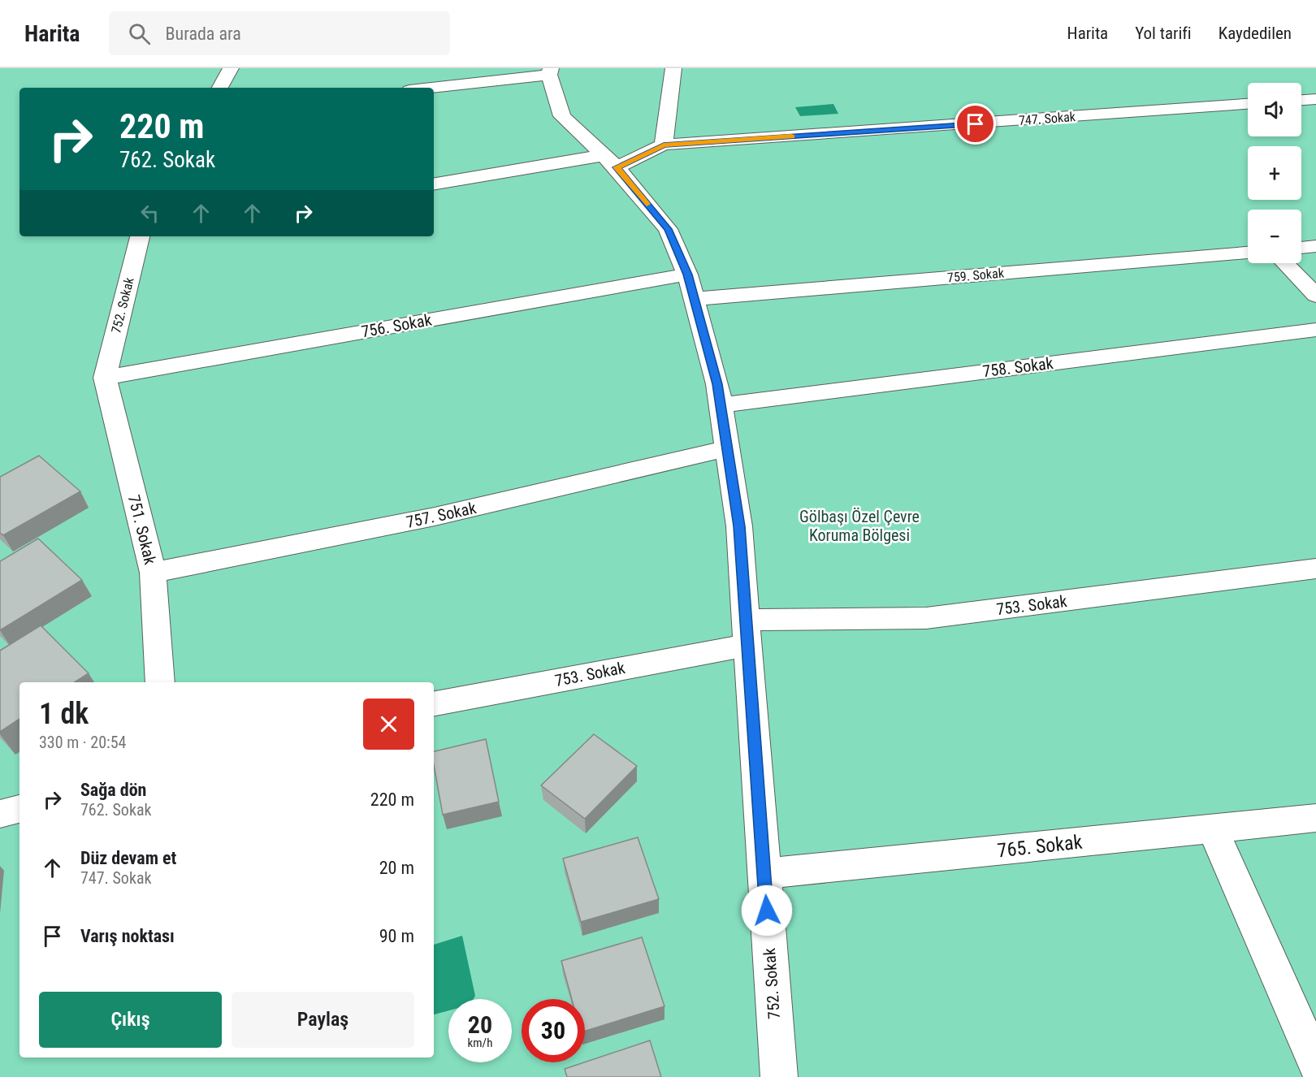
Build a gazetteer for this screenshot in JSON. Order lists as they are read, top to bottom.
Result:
{
  "streets": {
    "street": [
      "747. Sokak",
      "759. Sokak",
      "752. Sokak",
      "756. Sokak",
      "758. Sokak",
      "757. Sokak",
      "751. Sokak",
      "753. Sokak",
      "765. Sokak"
    ]
  },
  "crossings": [
    ["759. Sokak", "752. Sokak"],
    ["759. Sokak", "756. Sokak"],
    ["752. Sokak", "756. Sokak"],
    ["752. Sokak", "758. Sokak"],
    ["752. Sokak", "757. Sokak"],
    ["752. Sokak", "751. Sokak"],
    ["752. Sokak", "753. Sokak"],
    ["752. Sokak", "765. Sokak"],
    ["756. Sokak", "751. Sokak"],
    ["757. Sokak", "751. Sokak"]
  ],
  "parks": ["Gölbaşı Özel Çevre Koruma Bölgesi"],
  "page": {
    "header": "Harita",
    "search": "Burada ara",
    "nav": ["Harita", "Yol tarifi", "Kaydedilen"],
    "map_buttons": ["+", "−"],
    "turn": ["220 m", "762. Sokak"],
    "heading": ["1 dk", "330 m · 20:54"],
    "list": [
      {
        "name": "Sağa dön",
        "note": "762. Sokak",
        "value": "220 m"
      },
      {
        "name": "Düz devam et",
        "note": "747. Sokak",
        "value": "20 m"
      },
      {
        "name": "Varış noktası",
        "value": "90 m"
      }
    ],
    "buttons": ["Çıkış", "Paylaş"],
    "speed": "20 km/h",
    "limit": "30"
  }
}
